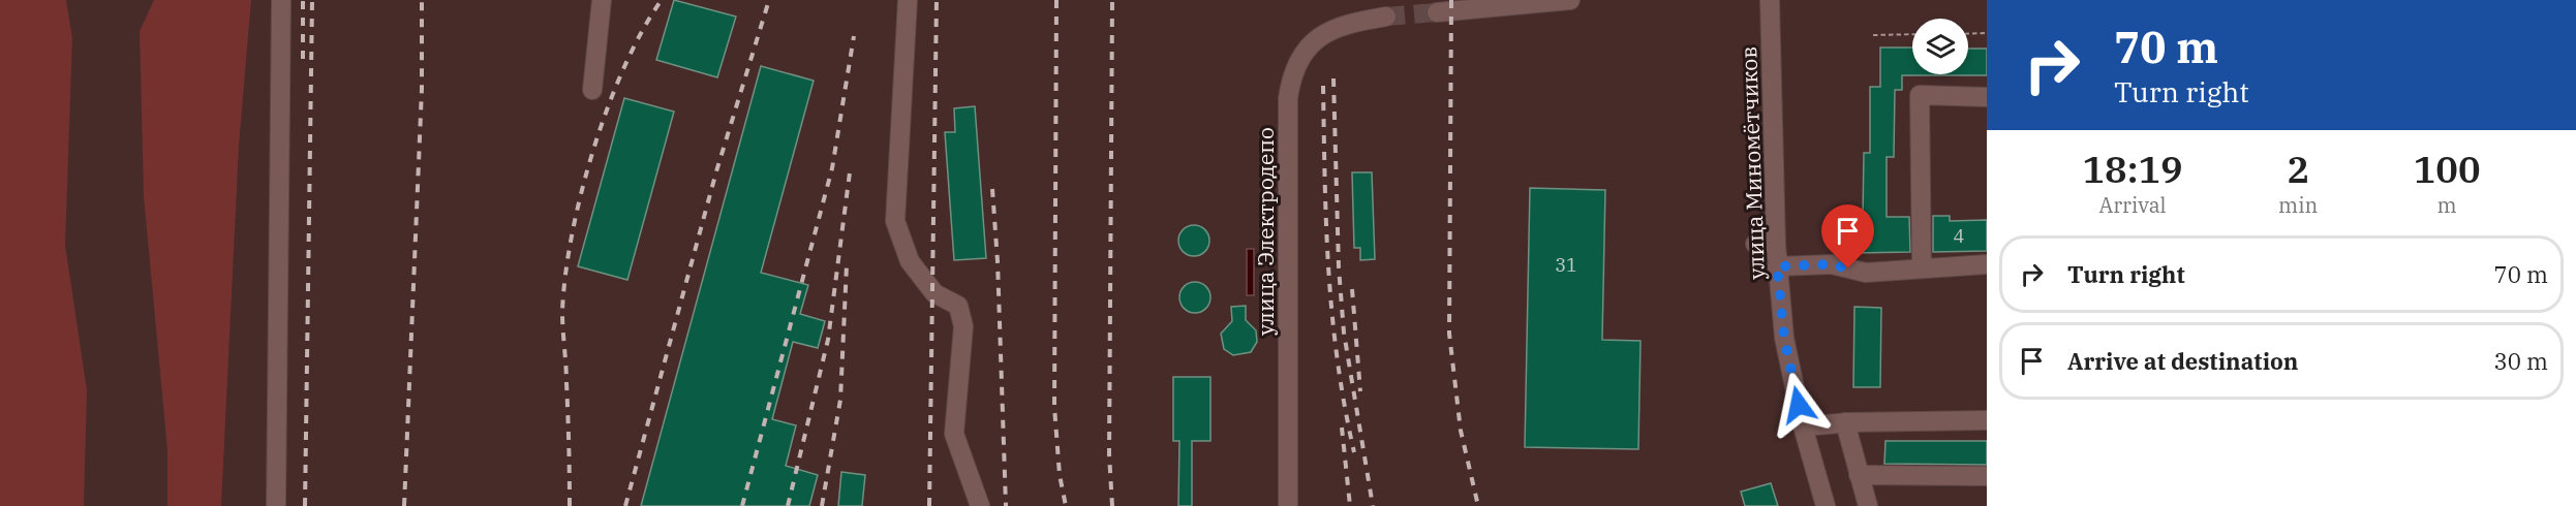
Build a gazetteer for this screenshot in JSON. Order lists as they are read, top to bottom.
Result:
{
  "streets": {
    "street": ["улица Миномётчиков", "улица Электродепо"]
  },
  "house_numbers": ["4", "31"],
  "page": {
    "turn": ["70 m", "Turn right"],
    "eta": [
      "18:19",
      "Arrival",
      "2",
      "min",
      "100",
      "m"
    ],
    "list": [
      {
        "name": "Turn right",
        "value": "70 m"
      },
      {
        "name": "Arrive at destination",
        "value": "30 m"
      }
    ]
  }
}
